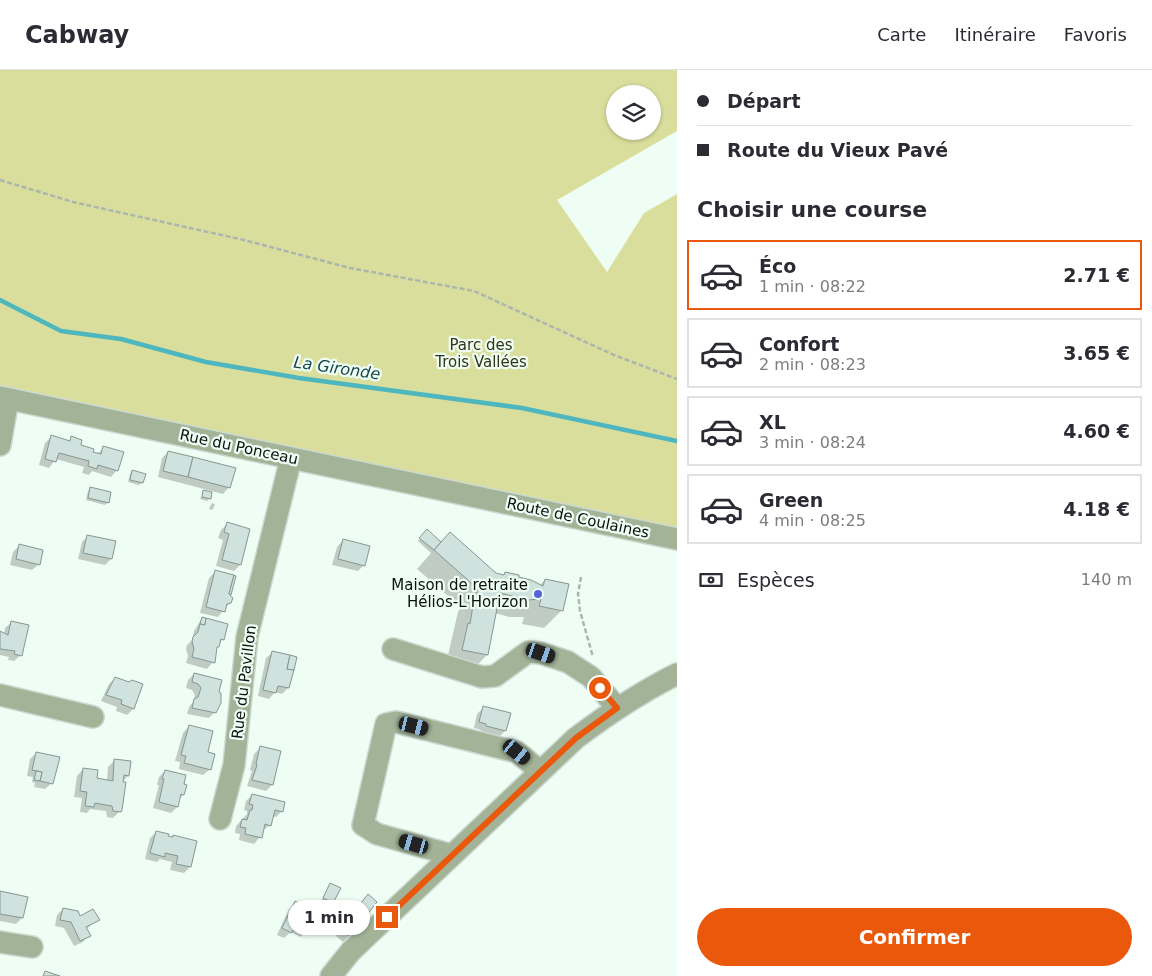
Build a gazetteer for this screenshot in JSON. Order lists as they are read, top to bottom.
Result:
{
  "streets": {
    "street": ["Rue du Ponceau", "Route de Coulaines", "Rue du Pavillon"]
  },
  "crossings": [
    ["Rue du Ponceau", "Route de Coulaines"],
    ["Rue du Ponceau", "Rue du Pavillon"]
  ],
  "water": ["La Gironde"],
  "parks": ["Parc des Trois Vallées"],
  "places": ["Maison de retraite Hélios-L'Horizon"],
  "page": {
    "header": "Cabway",
    "nav": ["Carte", "Itinéraire", "Favoris"],
    "banner": ["Départ", "Route du Vieux Pavé"],
    "heading": "Choisir une course",
    "list": [
      {
        "name": "Éco",
        "note": "1 min · 08:22",
        "value": "2.71 €"
      },
      {
        "name": "Confort",
        "note": "2 min · 08:23",
        "value": "3.65 €"
      },
      {
        "name": "XL",
        "note": "3 min · 08:24",
        "value": "4.60 €"
      },
      {
        "name": "Green",
        "note": "4 min · 08:25",
        "value": "4.18 €"
      }
    ],
    "pay": ["Espèces", "140 m"],
    "buttons": "Confirmer",
    "bubble": "1 min"
  }
}
